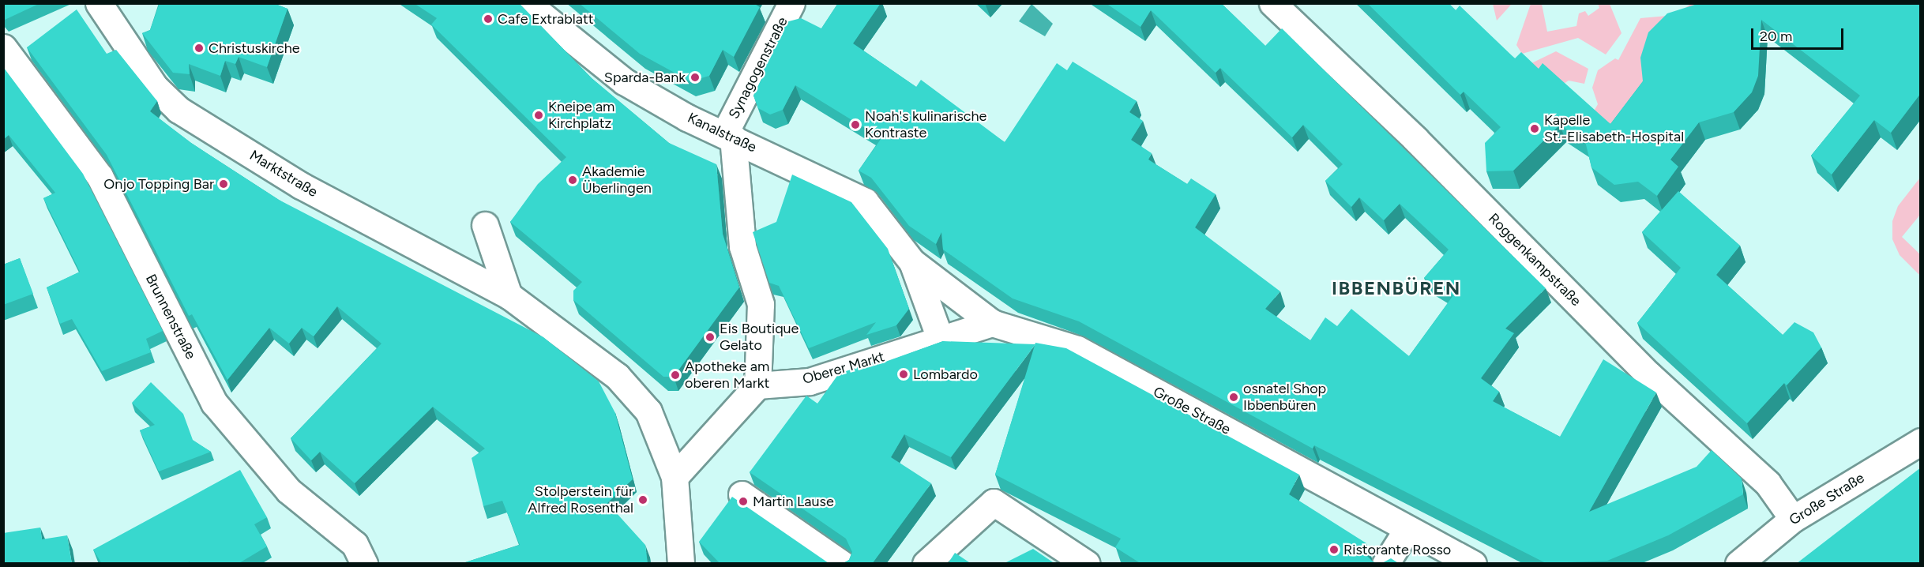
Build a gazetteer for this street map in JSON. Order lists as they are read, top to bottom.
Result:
{
  "streets": {
    "street": [
      "Synagogenstraße",
      "Kanalstraße",
      "Marktstraße",
      "Roggenkampstraße",
      "Brunnenstraße",
      "Oberer Markt",
      "Große Straße"
    ]
  },
  "crossings": [
    ["Synagogenstraße", "Kanalstraße"],
    ["Synagogenstraße", "Oberer Markt"],
    ["Kanalstraße", "Große Straße"],
    ["Roggenkampstraße", "Große Straße"],
    ["Oberer Markt", "Große Straße"]
  ],
  "districts": ["IBBENBÜREN"],
  "places": [
    "Cafe Extrablatt",
    "Christuskirche",
    "Sparda-Bank",
    "Kneipe am Kirchplatz",
    "Noah's kulinarische Kontraste",
    "Kapelle St.-Elisabeth-Hospital",
    "Akademie Überlingen",
    "Onjo Topping Bar",
    "Eis Boutique Gelato",
    "Lombardo",
    "Apotheke am oberen Markt",
    "osnatel Shop Ibbenbüren",
    "Stolperstein für Alfred Rosenthal",
    "Martin Lause",
    "Ristorante Rosso"
  ],
  "scale_bar": "20 m"
}
